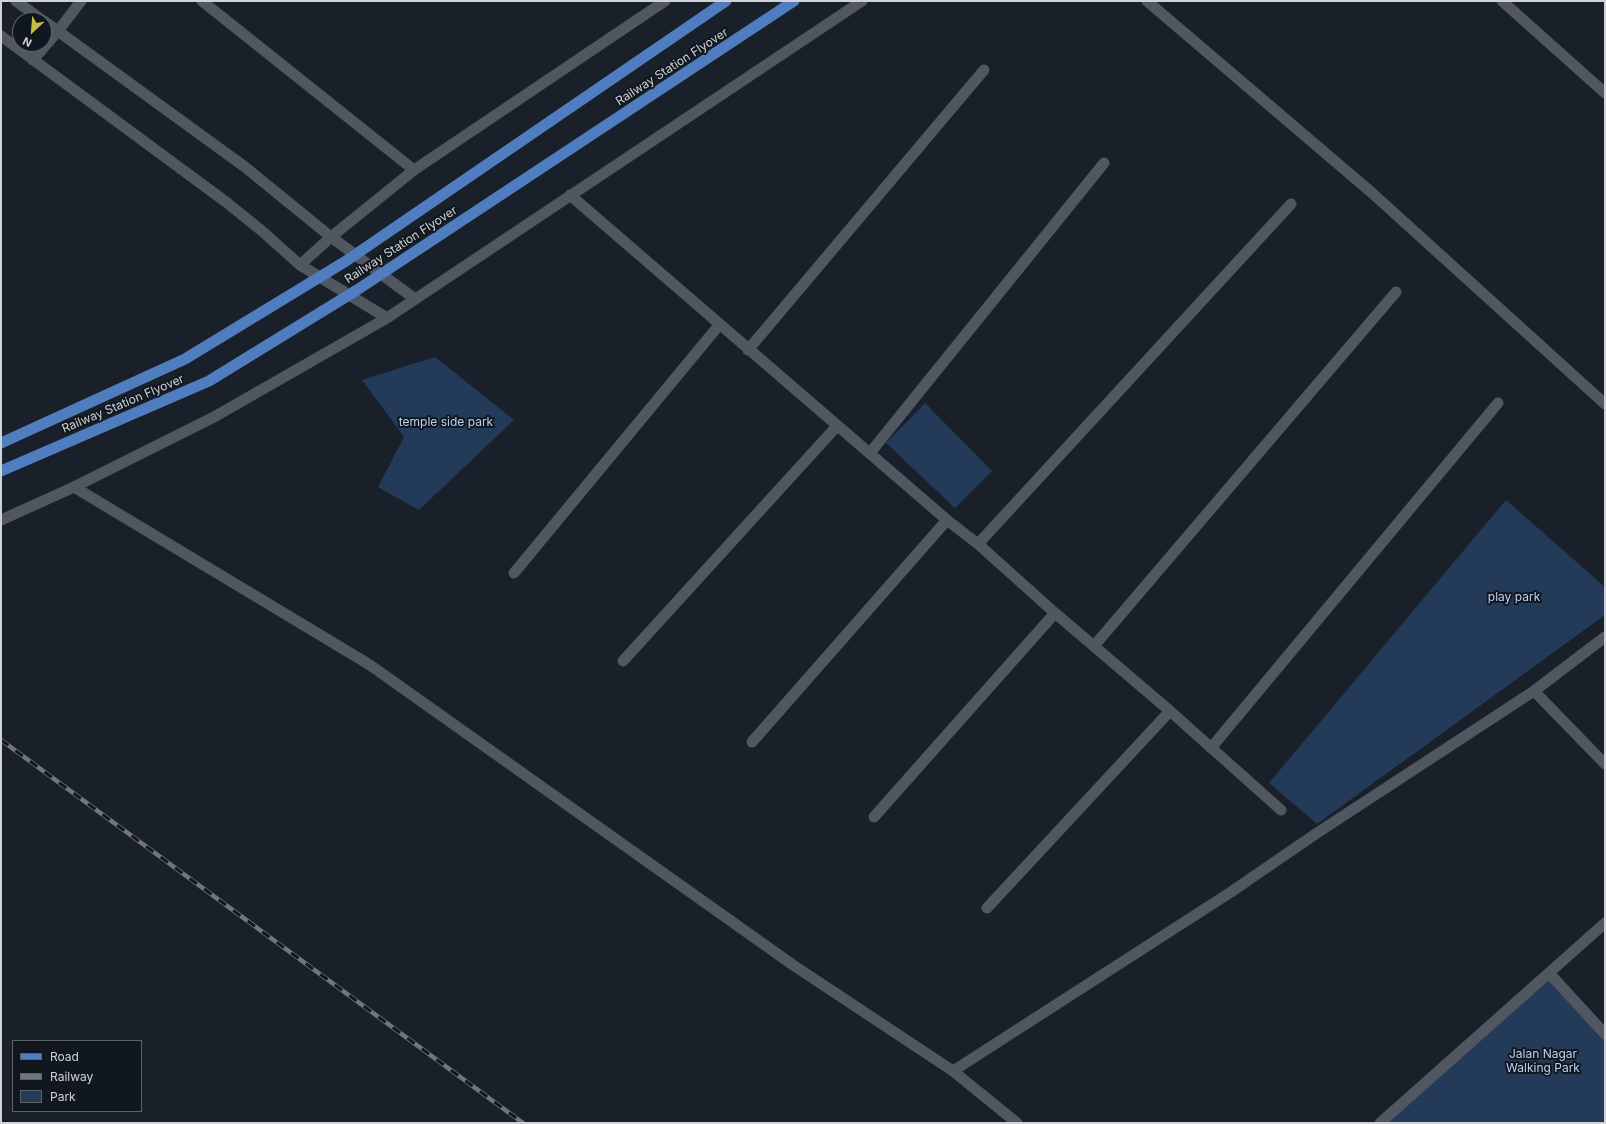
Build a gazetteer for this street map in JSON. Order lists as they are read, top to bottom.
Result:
{
  "streets": {
    "main road": ["Railway Station Flyover"]
  },
  "parks": ["temple side park", "play park", "Jalan Nagar Walking Park"],
  "legend": ["Road", "Railway", "Park"],
  "north": "bottom left"
}
